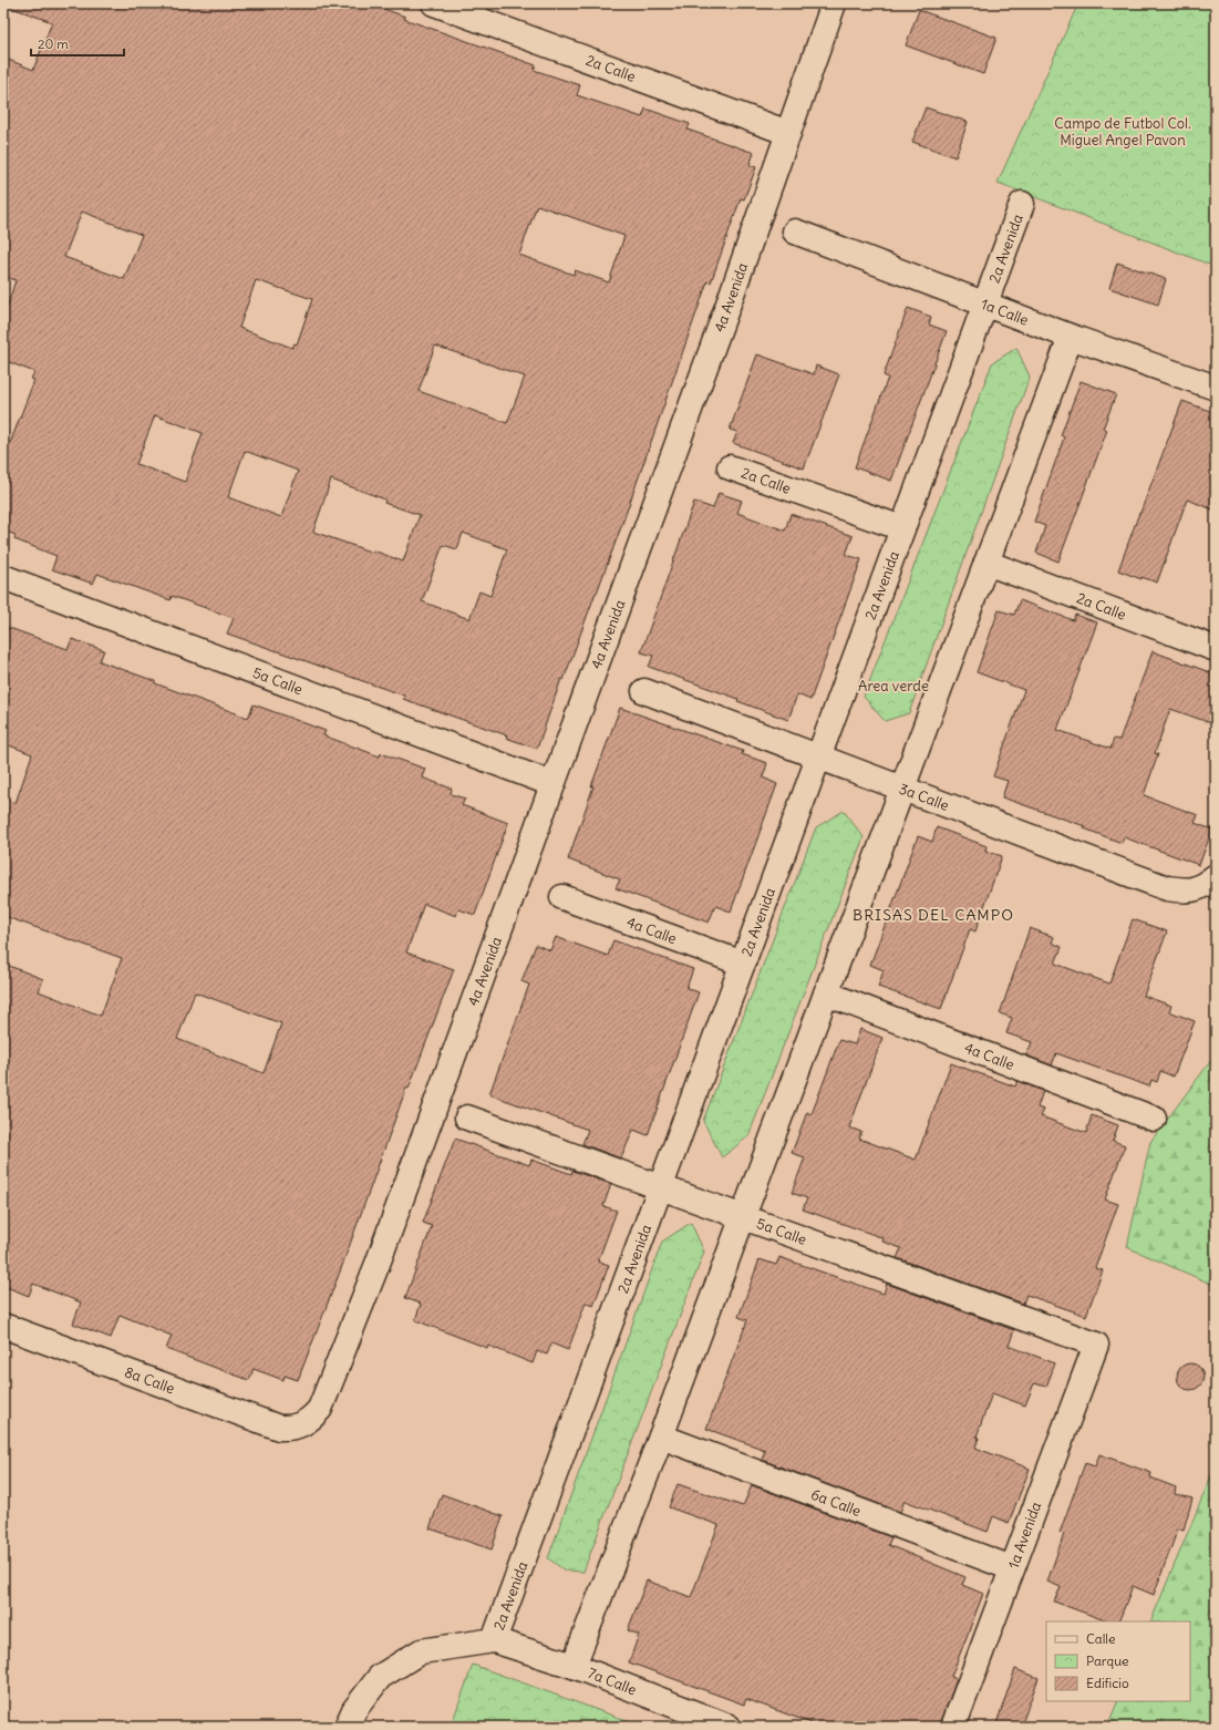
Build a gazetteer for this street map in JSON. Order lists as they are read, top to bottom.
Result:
{
  "streets": {
    "street": [
      "2a Calle",
      "2a Avenida",
      "4a Avenida",
      "1a Calle",
      "5a Calle",
      "3a Calle",
      "4a Calle",
      "8a Calle",
      "6a Calle",
      "1a Avenida",
      "7a Calle"
    ]
  },
  "crossings": [
    ["2a Calle", "2a Avenida"],
    ["2a Calle", "4a Avenida"],
    ["2a Avenida", "1a Calle"],
    ["2a Avenida", "5a Calle"],
    ["2a Avenida", "3a Calle"],
    ["2a Avenida", "4a Calle"],
    ["2a Avenida", "7a Calle"],
    ["4a Avenida", "5a Calle"],
    ["4a Avenida", "8a Calle"],
    ["5a Calle", "1a Avenida"],
    ["6a Calle", "1a Avenida"]
  ],
  "districts": ["BRISAS DEL CAMPO"],
  "parks": ["Campo de Futbol Col. Miguel Angel Pavon", "Area verde"],
  "legend": ["Calle", "Parque", "Edificio"],
  "scale_bar": "20 m"
}
